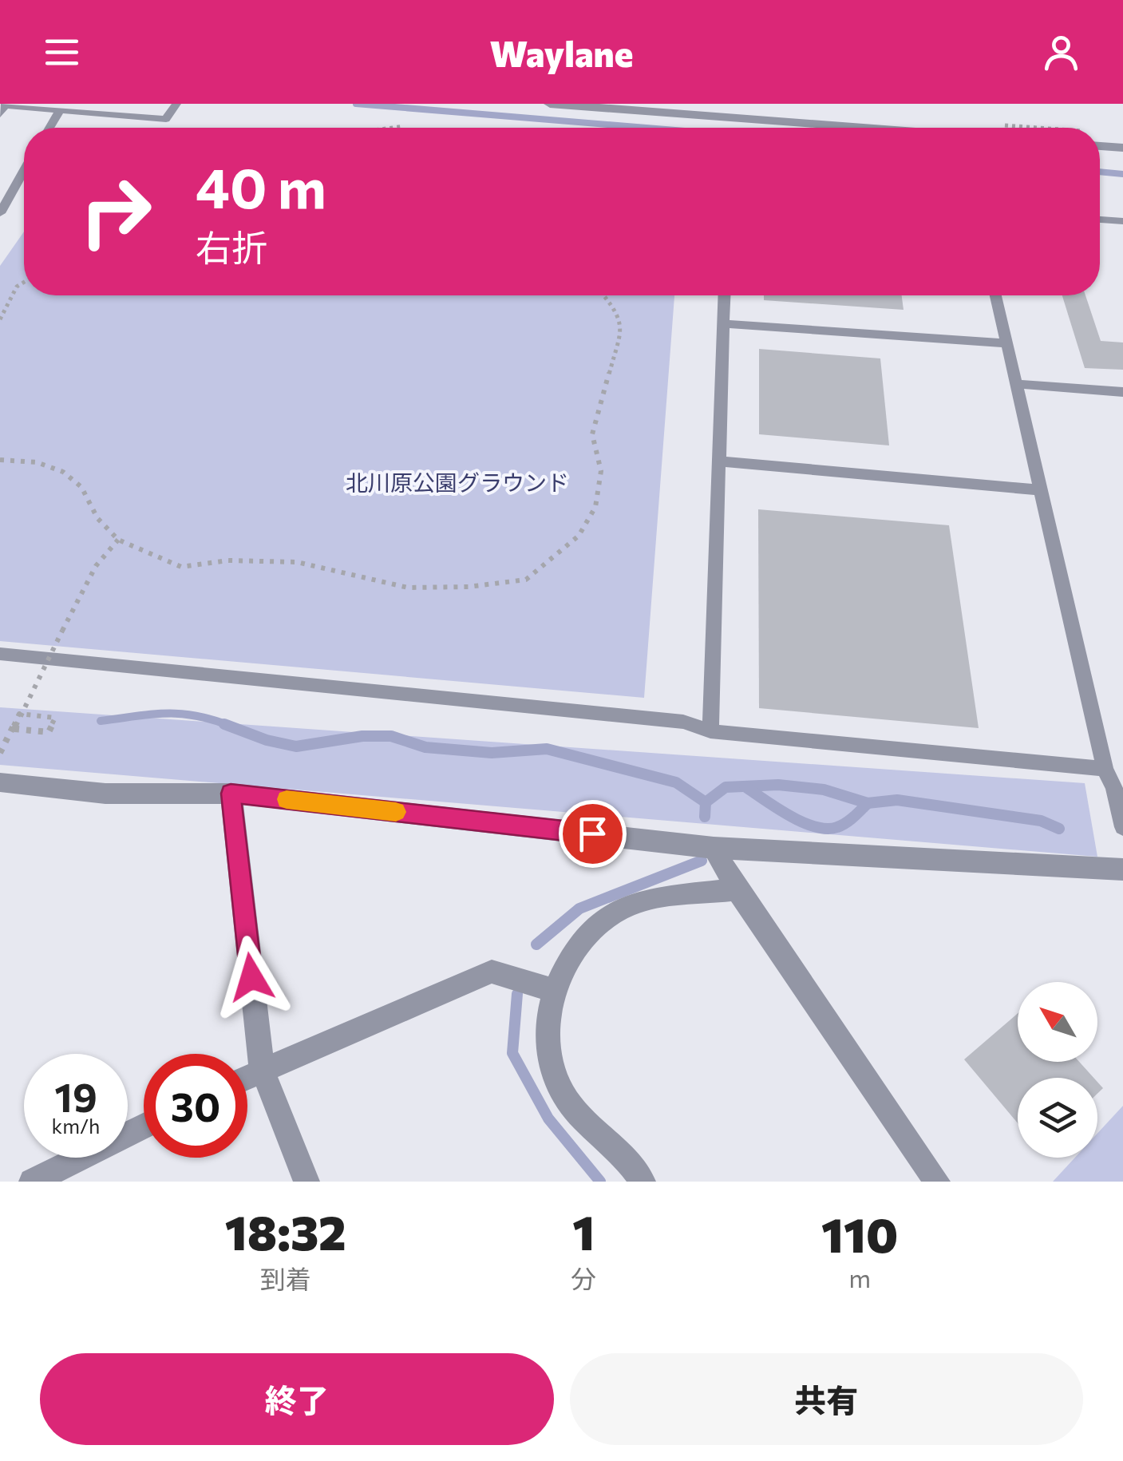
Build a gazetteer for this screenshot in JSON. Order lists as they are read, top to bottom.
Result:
{
  "parks": ["北川原公園グラウンド"],
  "north": "top left",
  "page": {
    "header": "Waylane",
    "turn": ["40 m", "右折"],
    "speed": "19 km/h",
    "limit": "30",
    "eta": [
      "18:32",
      "到着",
      "1",
      "分",
      "110",
      "m"
    ],
    "buttons": ["終了", "共有"]
  }
}
